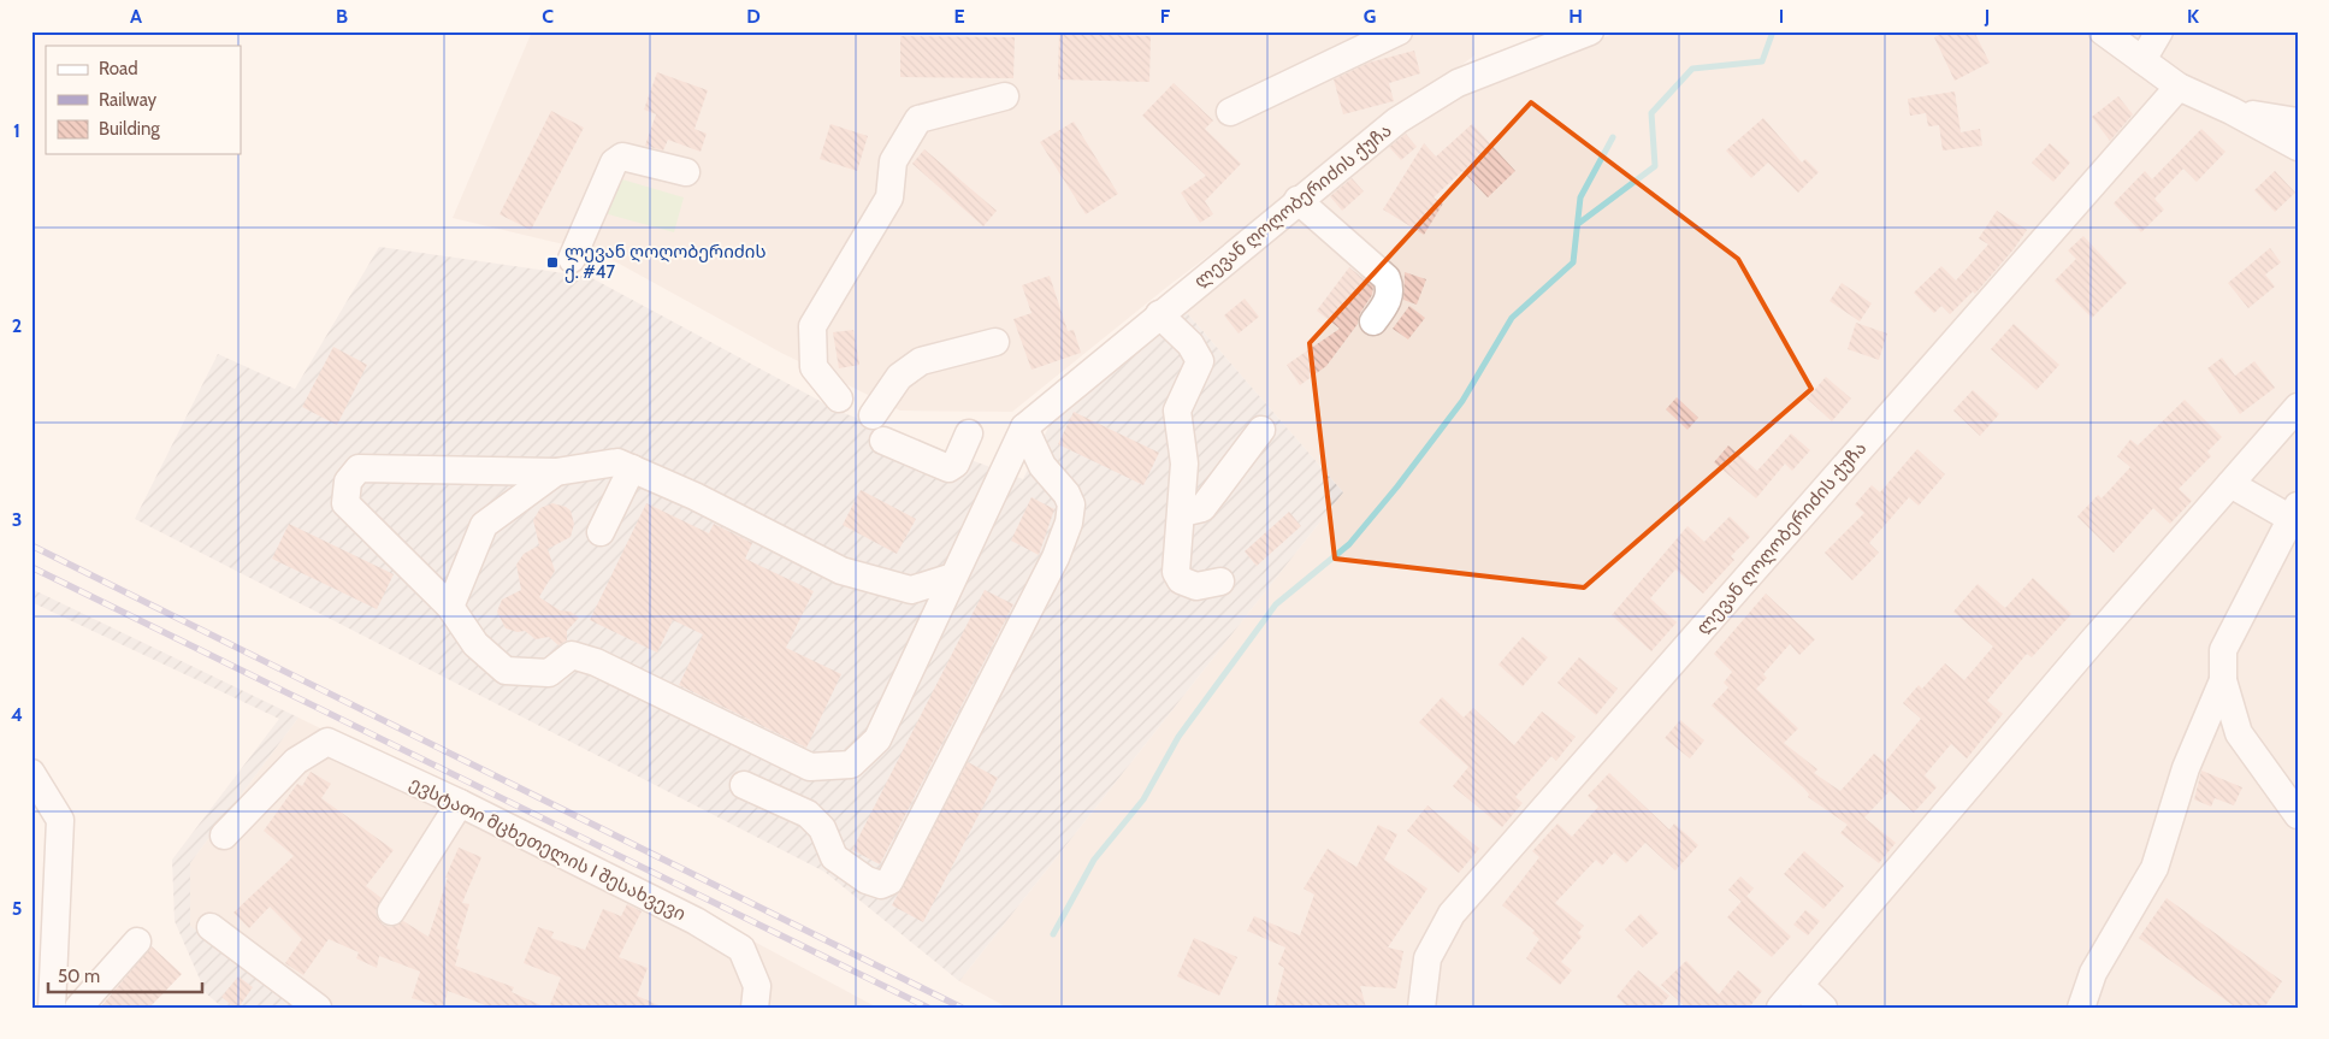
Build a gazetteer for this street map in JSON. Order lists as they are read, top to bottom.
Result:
{
  "streets": {
    "street": ["ლევან ღოღობერიძის ქუჩა", "ევსტათი მცხეთელის I შესახვევი"]
  },
  "places": {
    "transit": ["ლევან ღოღობერიძის ქ. #47"]
  },
  "legend": ["Road", "Railway", "Building"],
  "scale_bar": "50 m",
  "grid": {
    "columns": [
      "A",
      "B",
      "C",
      "D",
      "E",
      "F",
      "G",
      "H",
      "I",
      "J",
      "K"
    ],
    "rows": [
      "1",
      "2",
      "3",
      "4",
      "5"
    ]
  }
}
